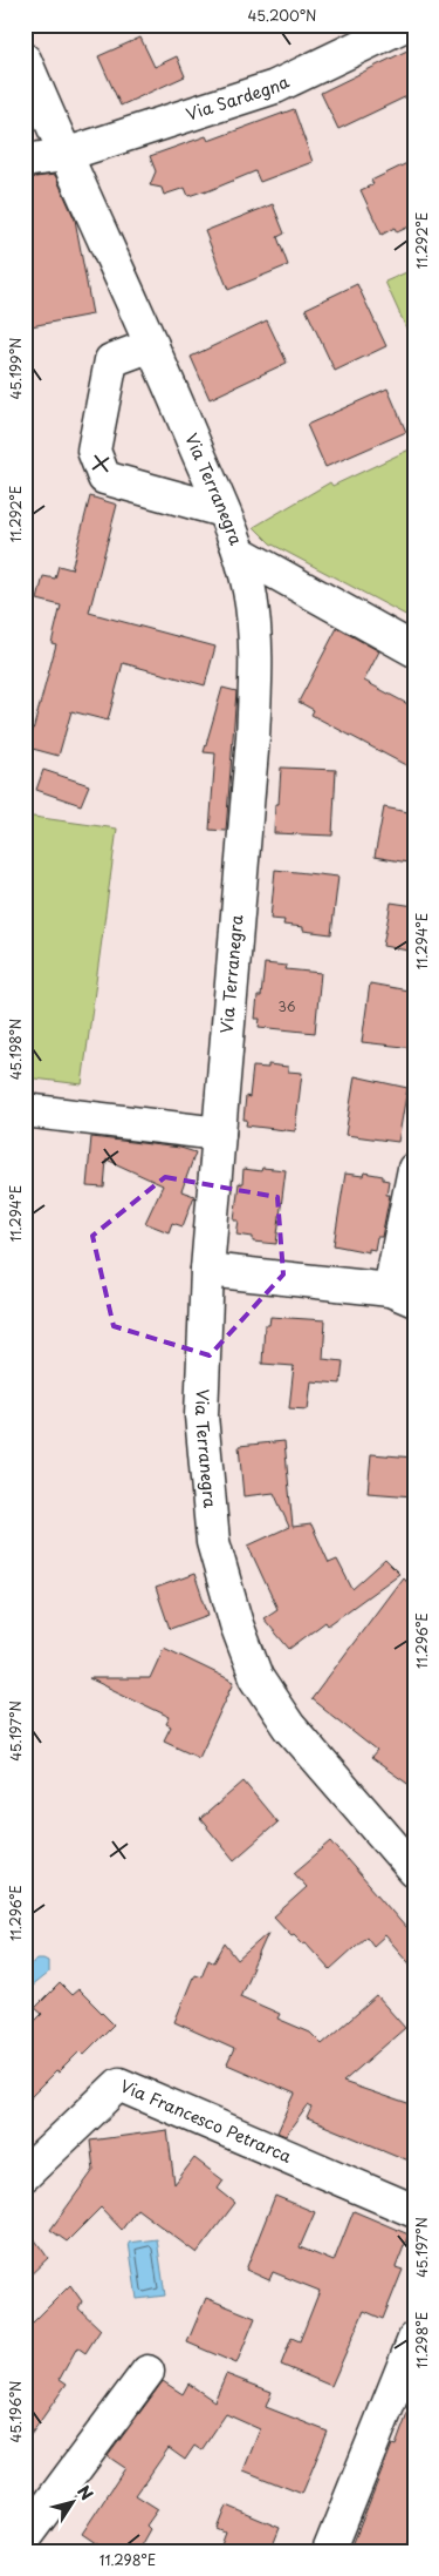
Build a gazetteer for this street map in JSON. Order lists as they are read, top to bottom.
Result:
{
  "streets": {
    "street": ["Via Sardegna", "Via Terranegra", "Via Francesco Petrarca"]
  },
  "crossings": [
    ["Via Sardegna", "Via Terranegra"]
  ],
  "house_numbers": ["36"],
  "north": "top right",
  "coordinates": [
    "45.200°N",
    "11.292°E",
    "45.199°N",
    "11.294°E",
    "45.198°N",
    "11.296°E",
    "45.197°N",
    "11.298°E",
    "45.196°N"
  ]
}
